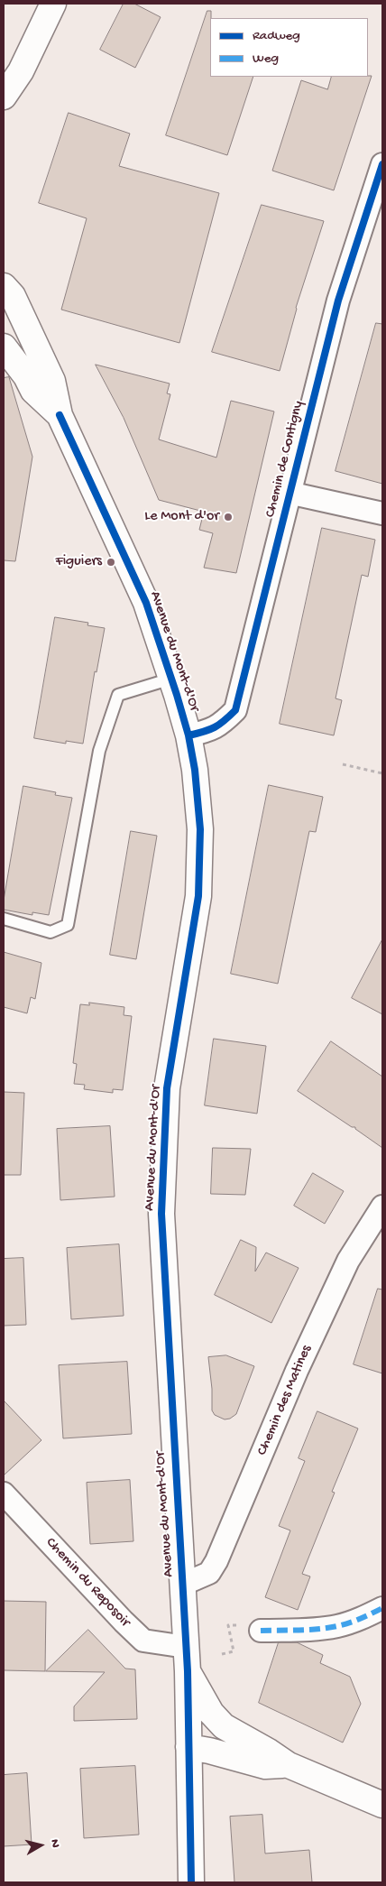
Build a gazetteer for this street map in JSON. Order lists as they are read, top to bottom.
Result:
{
  "streets": {
    "street": [
      "Chemin de Contigny",
      "Avenue du Mont-d'Or",
      "Chemin des Matines",
      "Chemin du Reposoir"
    ]
  },
  "crossings": [
    ["Chemin de Contigny", "Avenue du Mont-d'Or"],
    ["Avenue du Mont-d'Or", "Chemin des Matines"],
    ["Avenue du Mont-d'Or", "Chemin du Reposoir"]
  ],
  "places": ["Le Mont d'or", "Figuiers"],
  "legend": ["Radweg", "Weg"],
  "north": "right"
}
